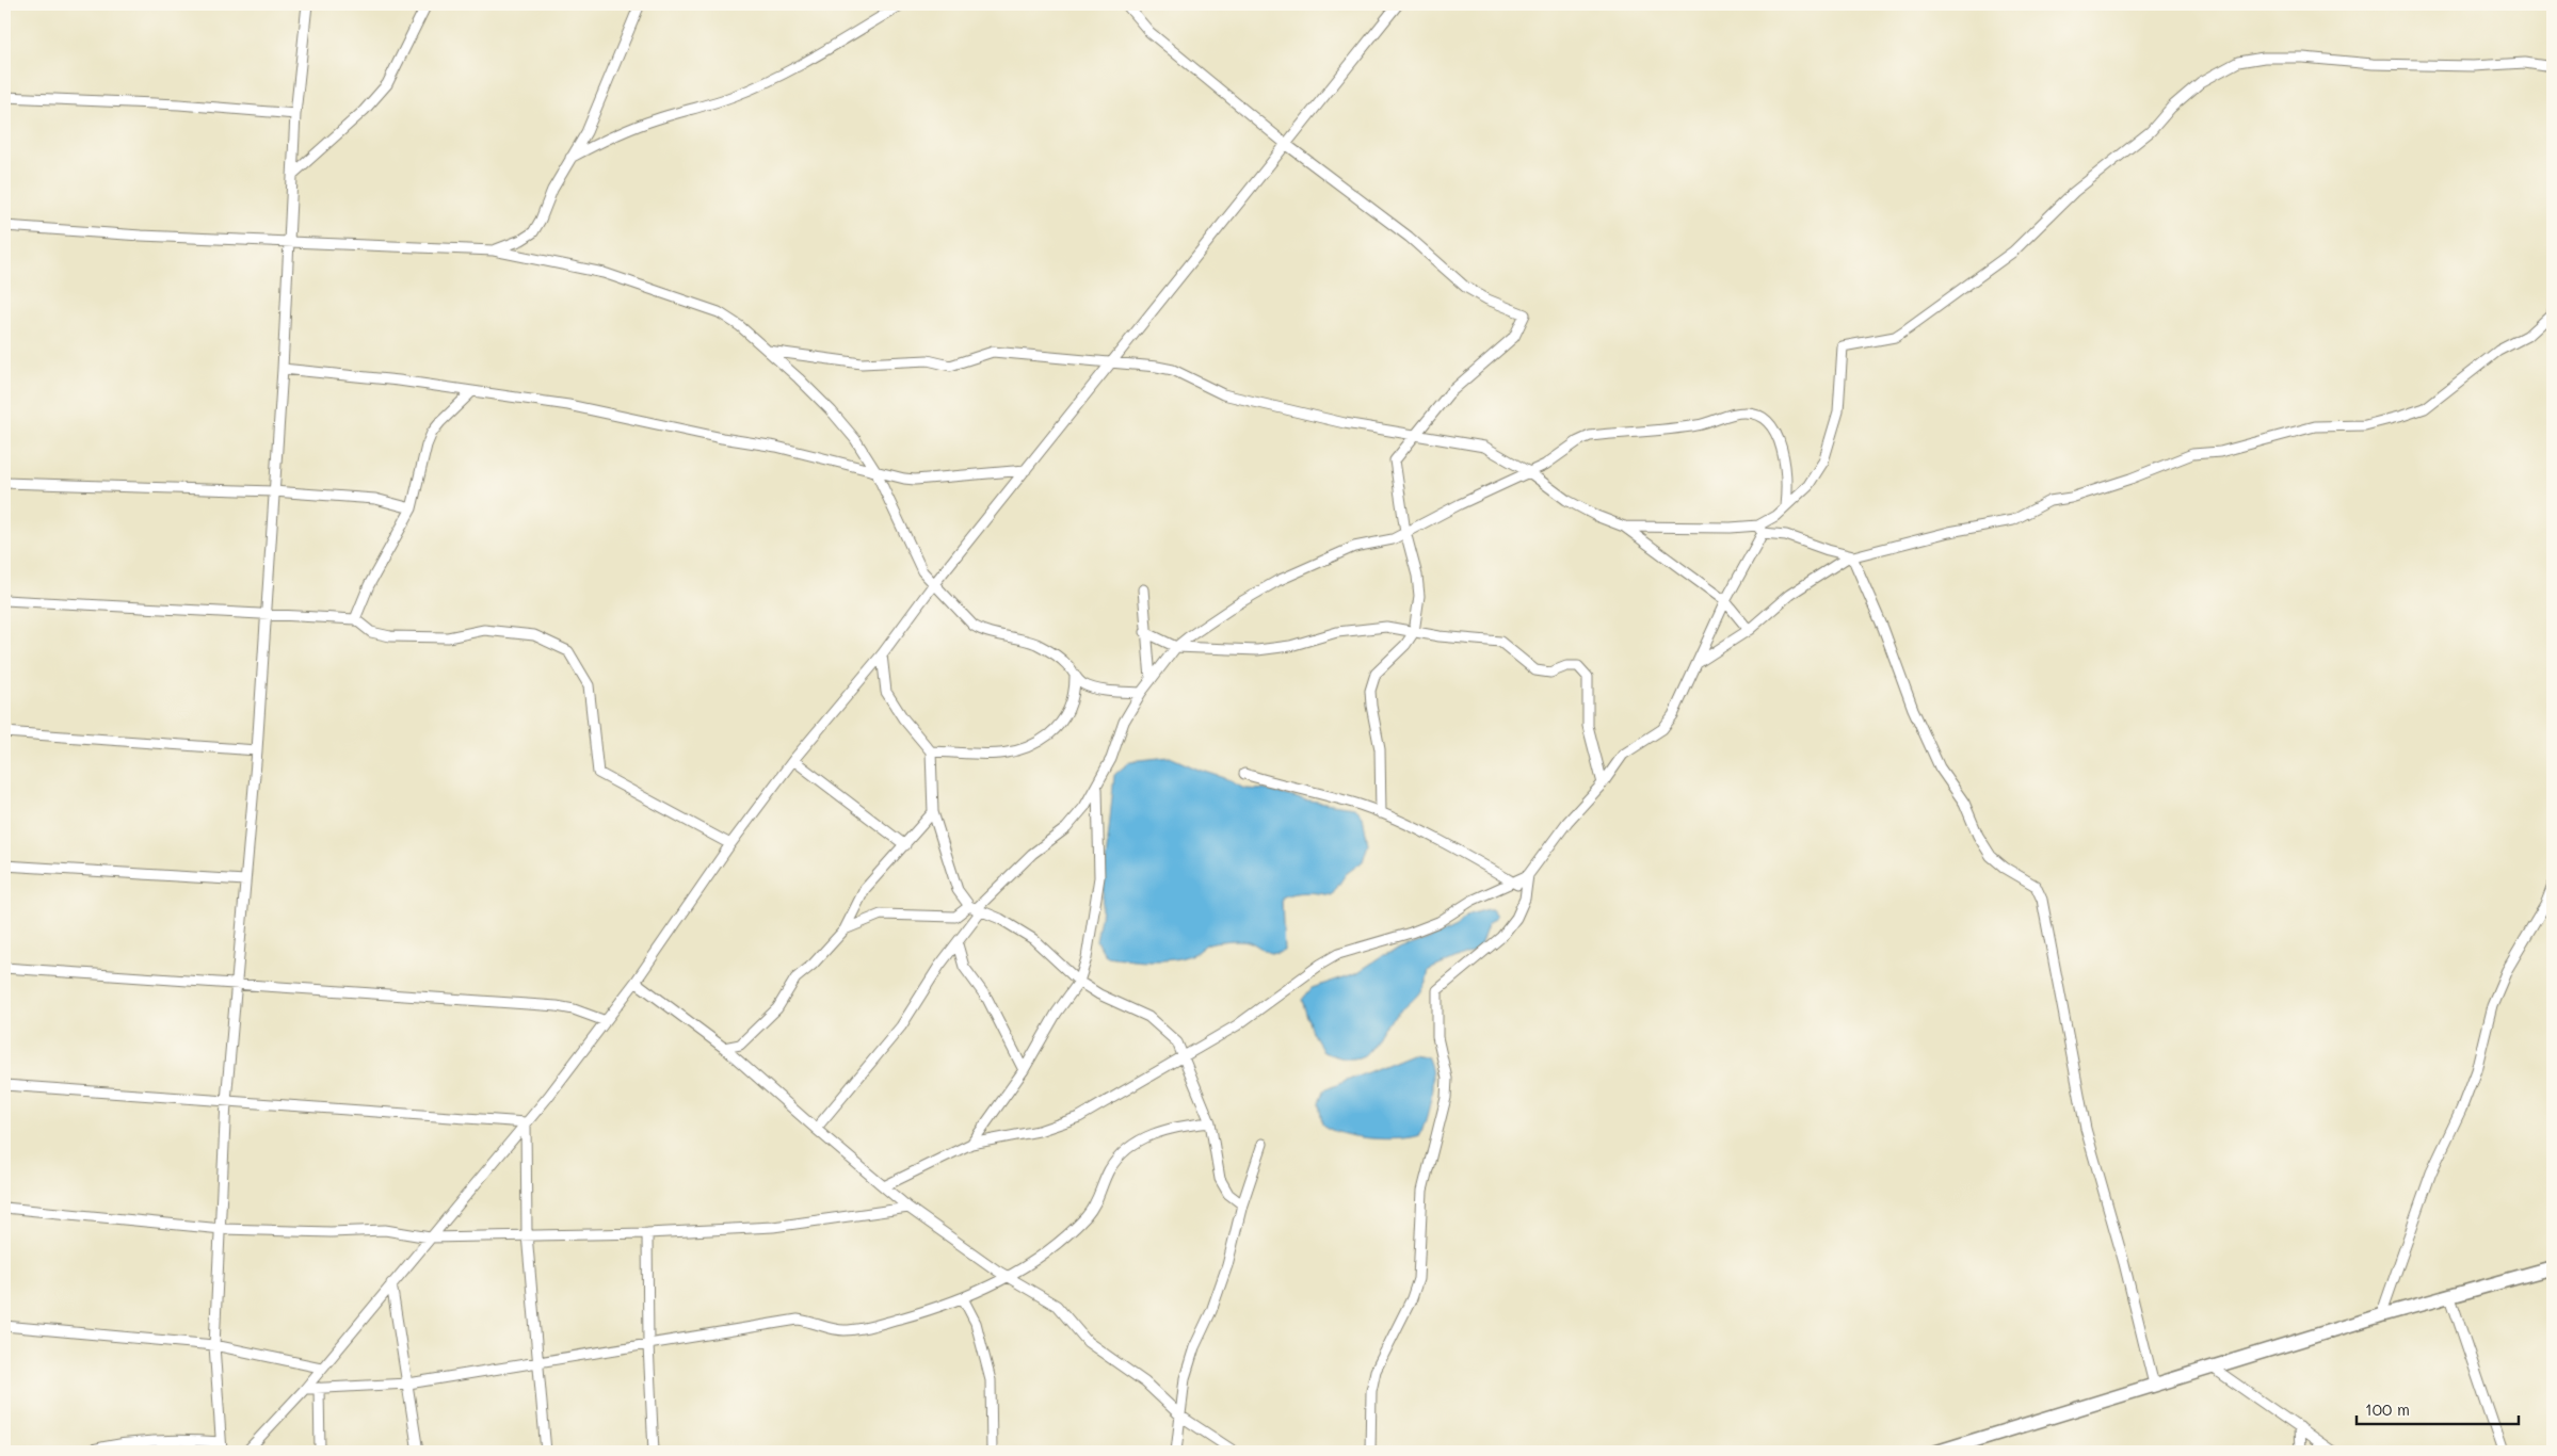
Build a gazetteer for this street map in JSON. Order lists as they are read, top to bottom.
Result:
{
  "scale_bar": "100 m"
}
